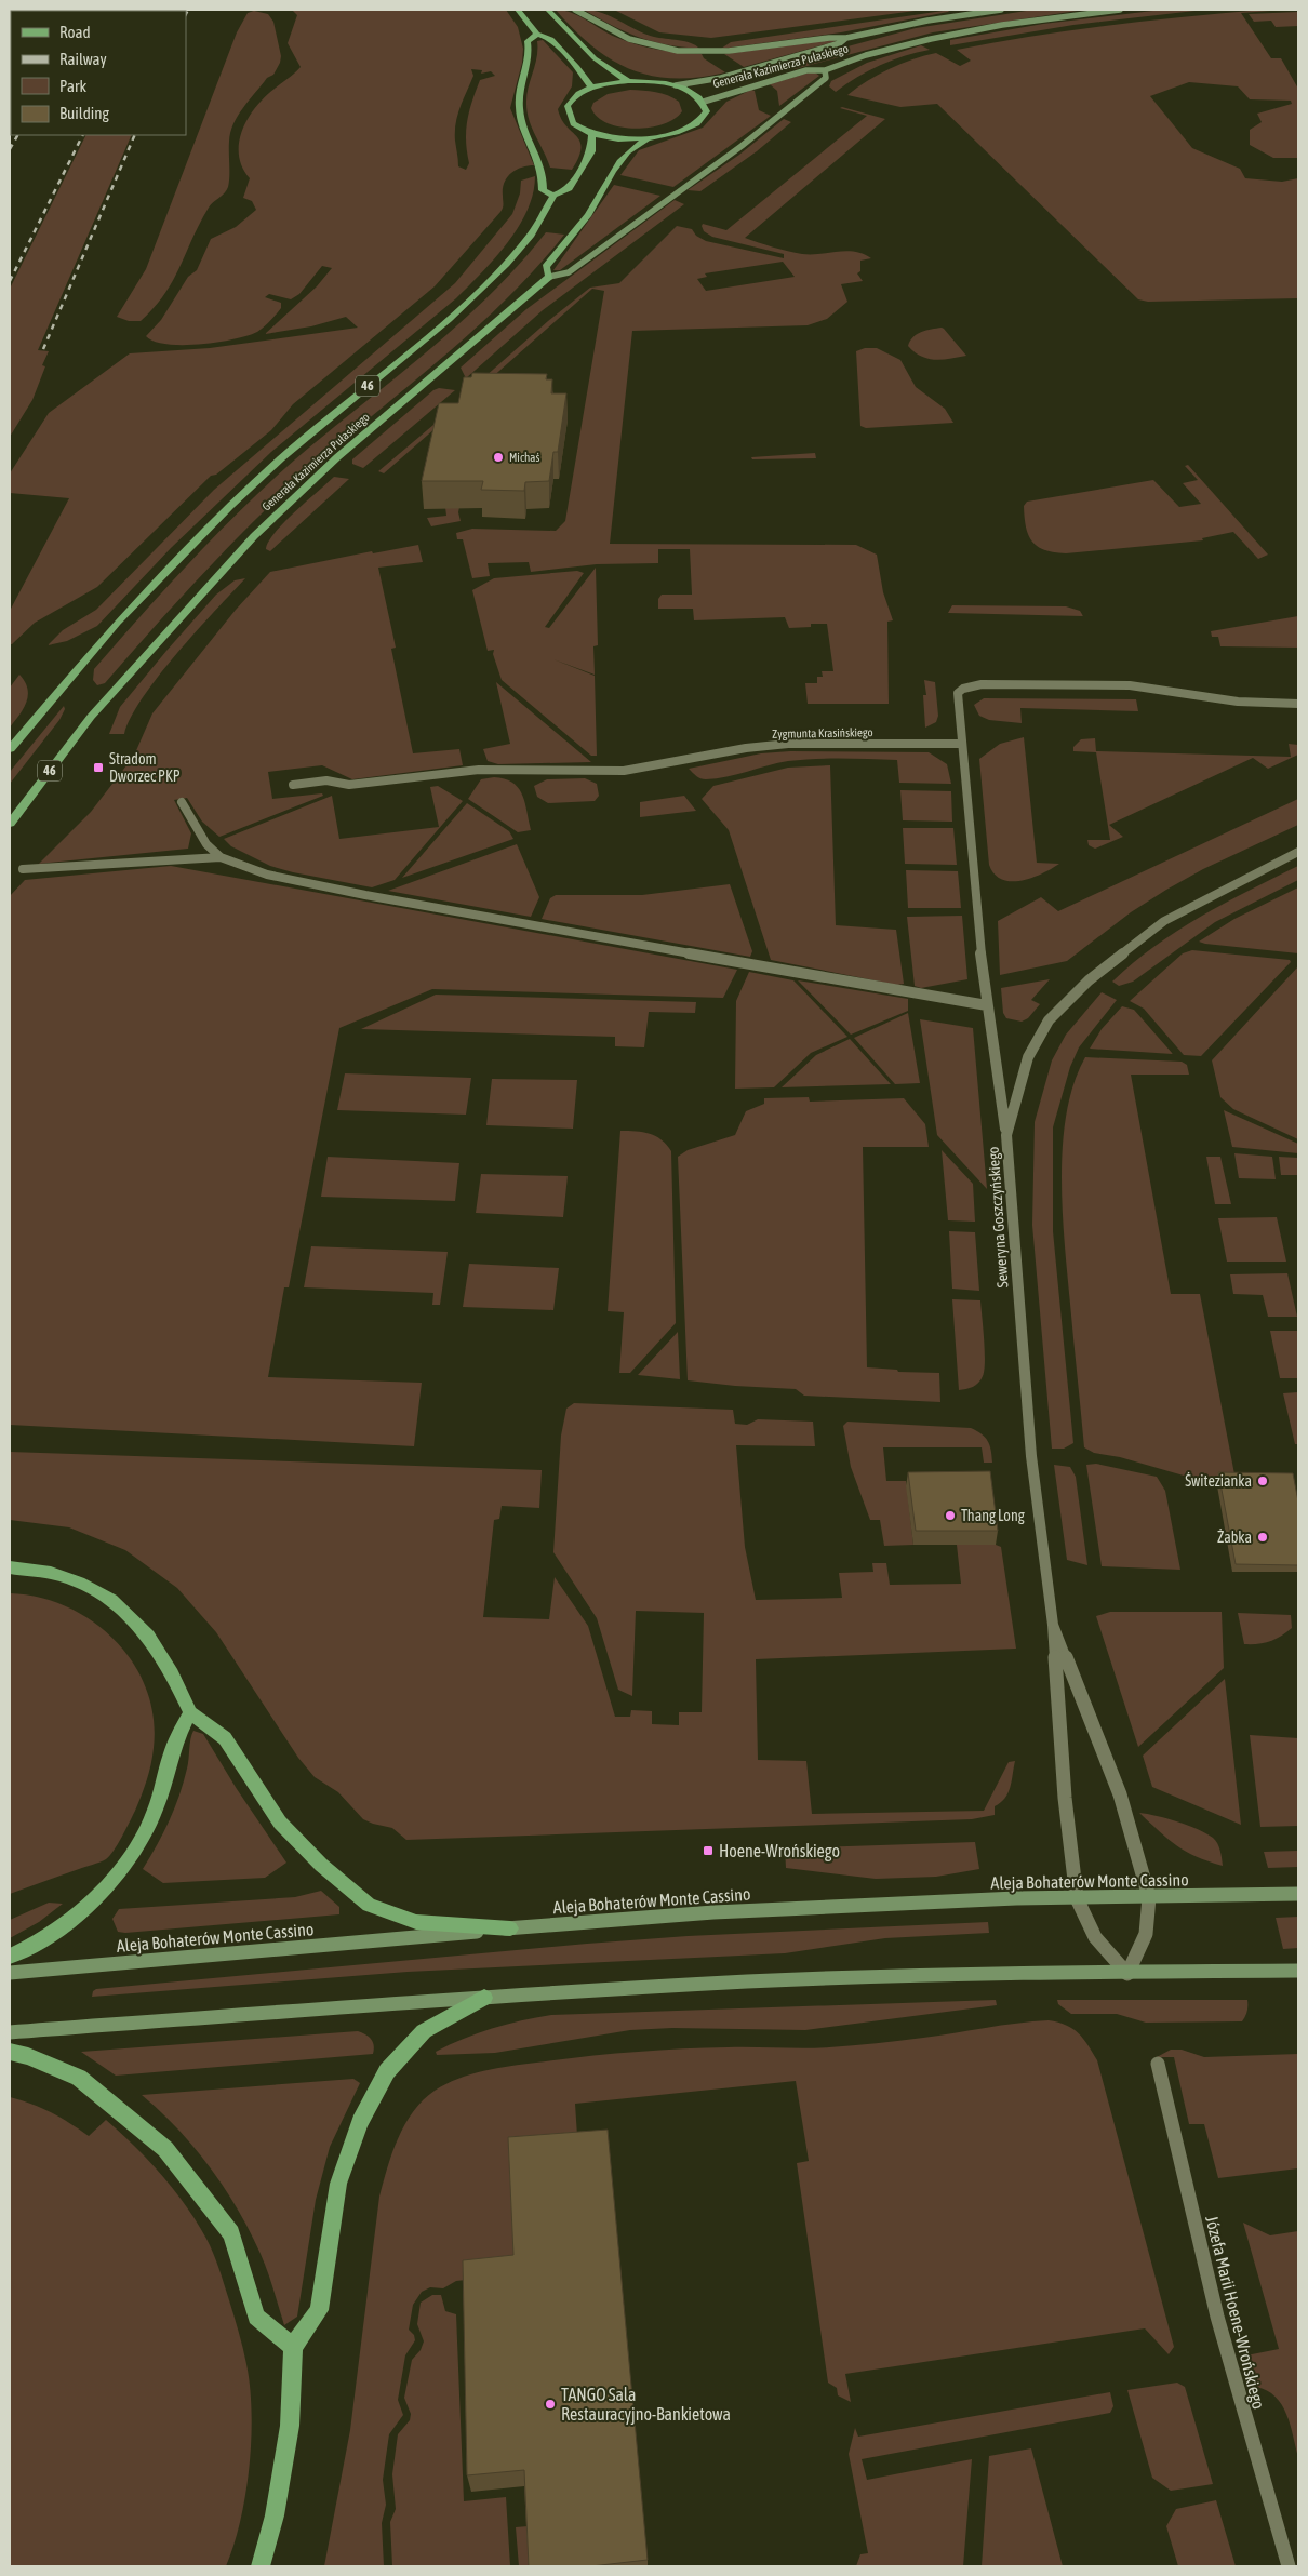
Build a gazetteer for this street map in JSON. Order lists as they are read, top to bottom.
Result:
{
  "streets": {
    "main road": ["Generała Kazimierza Pułaskiego", "46", "Aleja Bohaterów Monte Cassino"],
    "street": ["Zygmunta Krasińskiego", "Seweryna Goszczyńskiego", "Józefa Marii Hoene-Wrońskiego"]
  },
  "places": {
    "other": [
      "Michaś",
      "Świtezianka",
      "Thang Long",
      "Żabka",
      "TANGO Sala Restauracyjno-Bankietowa"
    ],
    "transit": ["Stradom Dworzec PKP", "Hoene-Wrońskiego"]
  },
  "legend": [
    "Road",
    "Railway",
    "Park",
    "Building"
  ]
}
